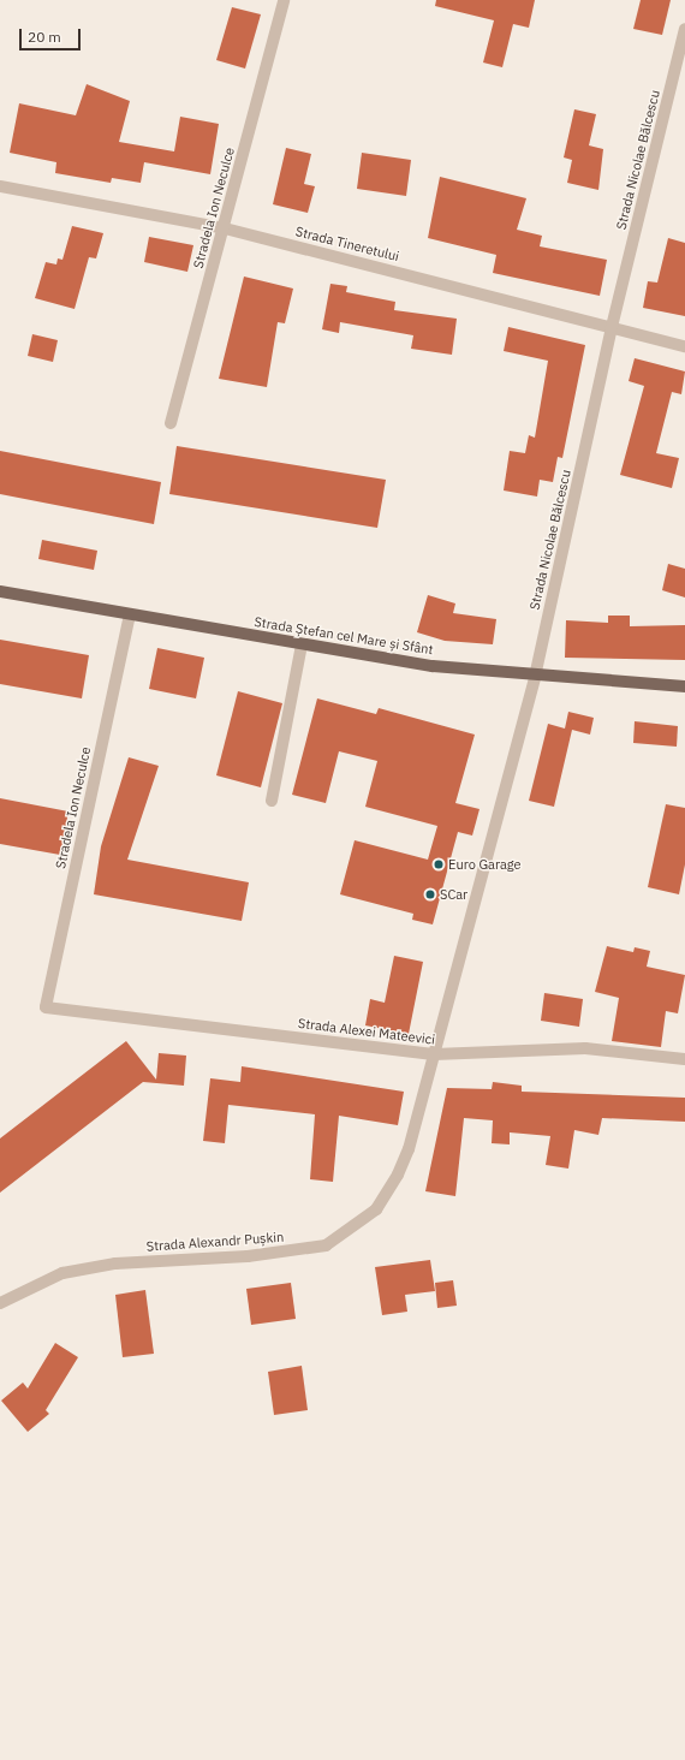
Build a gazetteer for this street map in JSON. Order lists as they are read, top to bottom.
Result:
{
  "streets": {
    "main road": ["Strada Ștefan cel Mare și Sfânt"],
    "street": [
      "Strada Nicolae Bălcescu",
      "Stradela Ion Neculce",
      "Strada Tineretului",
      "Strada Alexei Mateevici",
      "Strada Alexandr Pușkin"
    ]
  },
  "crossings": [
    ["Strada Nicolae Bălcescu", "Strada Tineretului"],
    ["Strada Nicolae Bălcescu", "Strada Ștefan cel Mare și Sfânt"],
    ["Strada Nicolae Bălcescu", "Strada Alexei Mateevici"],
    ["Strada Nicolae Bălcescu", "Strada Alexandr Pușkin"],
    ["Stradela Ion Neculce", "Strada Tineretului"],
    ["Stradela Ion Neculce", "Strada Ștefan cel Mare și Sfânt"],
    ["Stradela Ion Neculce", "Strada Alexei Mateevici"],
    ["Strada Alexei Mateevici", "Strada Alexandr Pușkin"]
  ],
  "places": ["Euro Garage", "SCar"],
  "scale_bar": "20 m"
}
